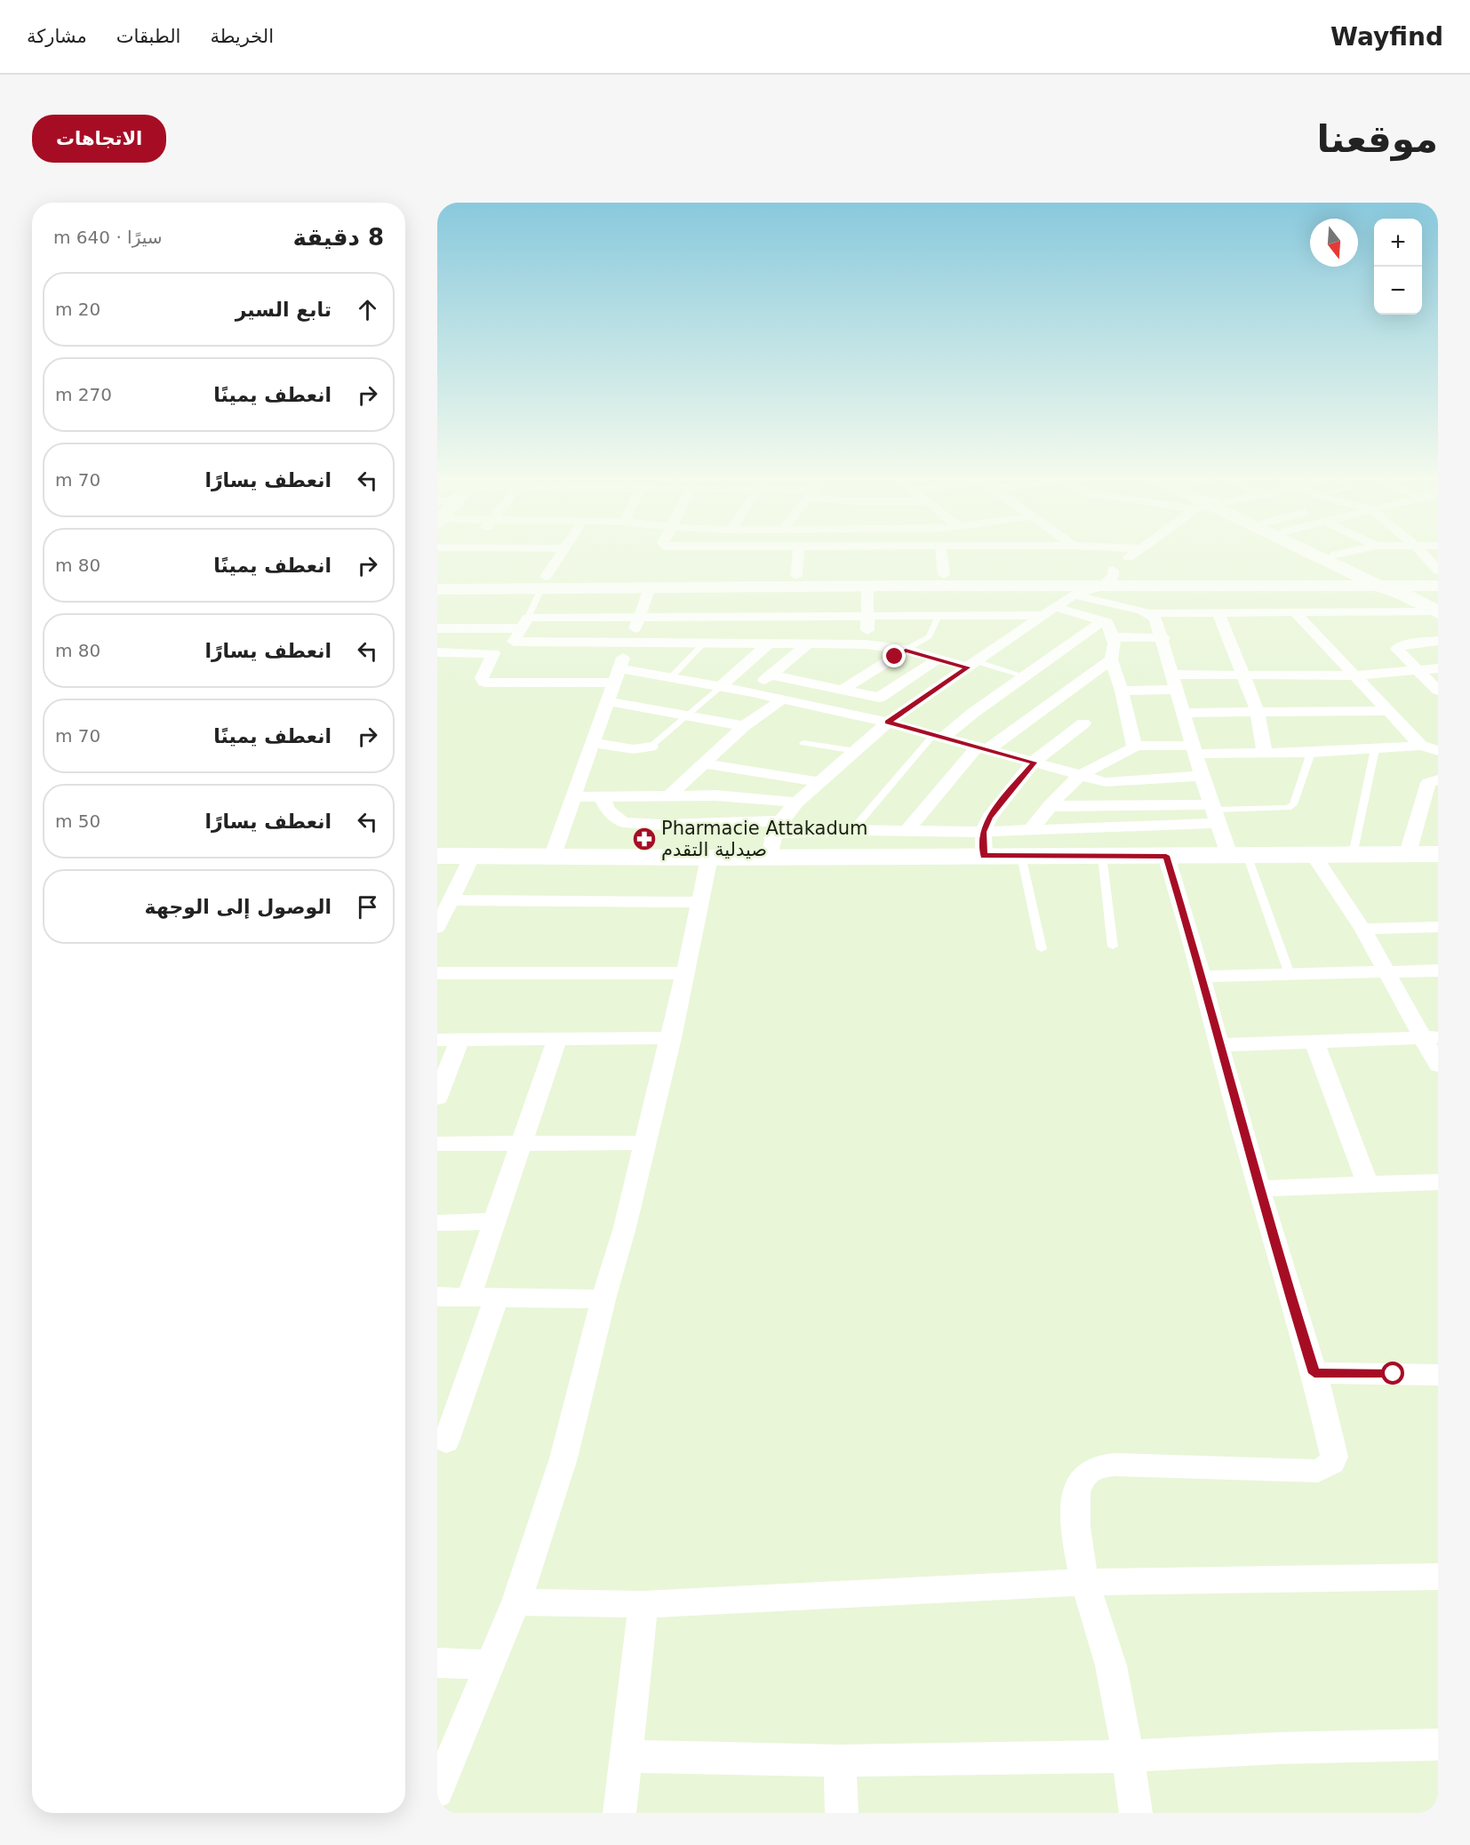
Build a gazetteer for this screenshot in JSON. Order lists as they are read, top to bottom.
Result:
{
  "places": {
    "pharmacy": ["Pharmacie Attakadum صيدلية التقدم"]
  },
  "north": "bottom",
  "page": {
    "header": "Wayfind",
    "nav": ["الخريطة", "الطبقات", "مشاركة"],
    "buttons": "الاتجاهات",
    "title": "موقعنا",
    "heading": ["8 دقيقة", "سيرًا · 640 m"],
    "map_buttons": ["+", "−"],
    "list": [
      ["تابع السير", "20 m"],
      ["انعطف يمينًا", "270 m"],
      ["انعطف يسارًا", "70 m"],
      ["انعطف يمينًا", "80 m"],
      ["انعطف يسارًا", "80 m"],
      ["انعطف يمينًا", "70 m"],
      ["انعطف يسارًا", "50 m"],
      "الوصول إلى الوجهة"
    ]
  }
}
